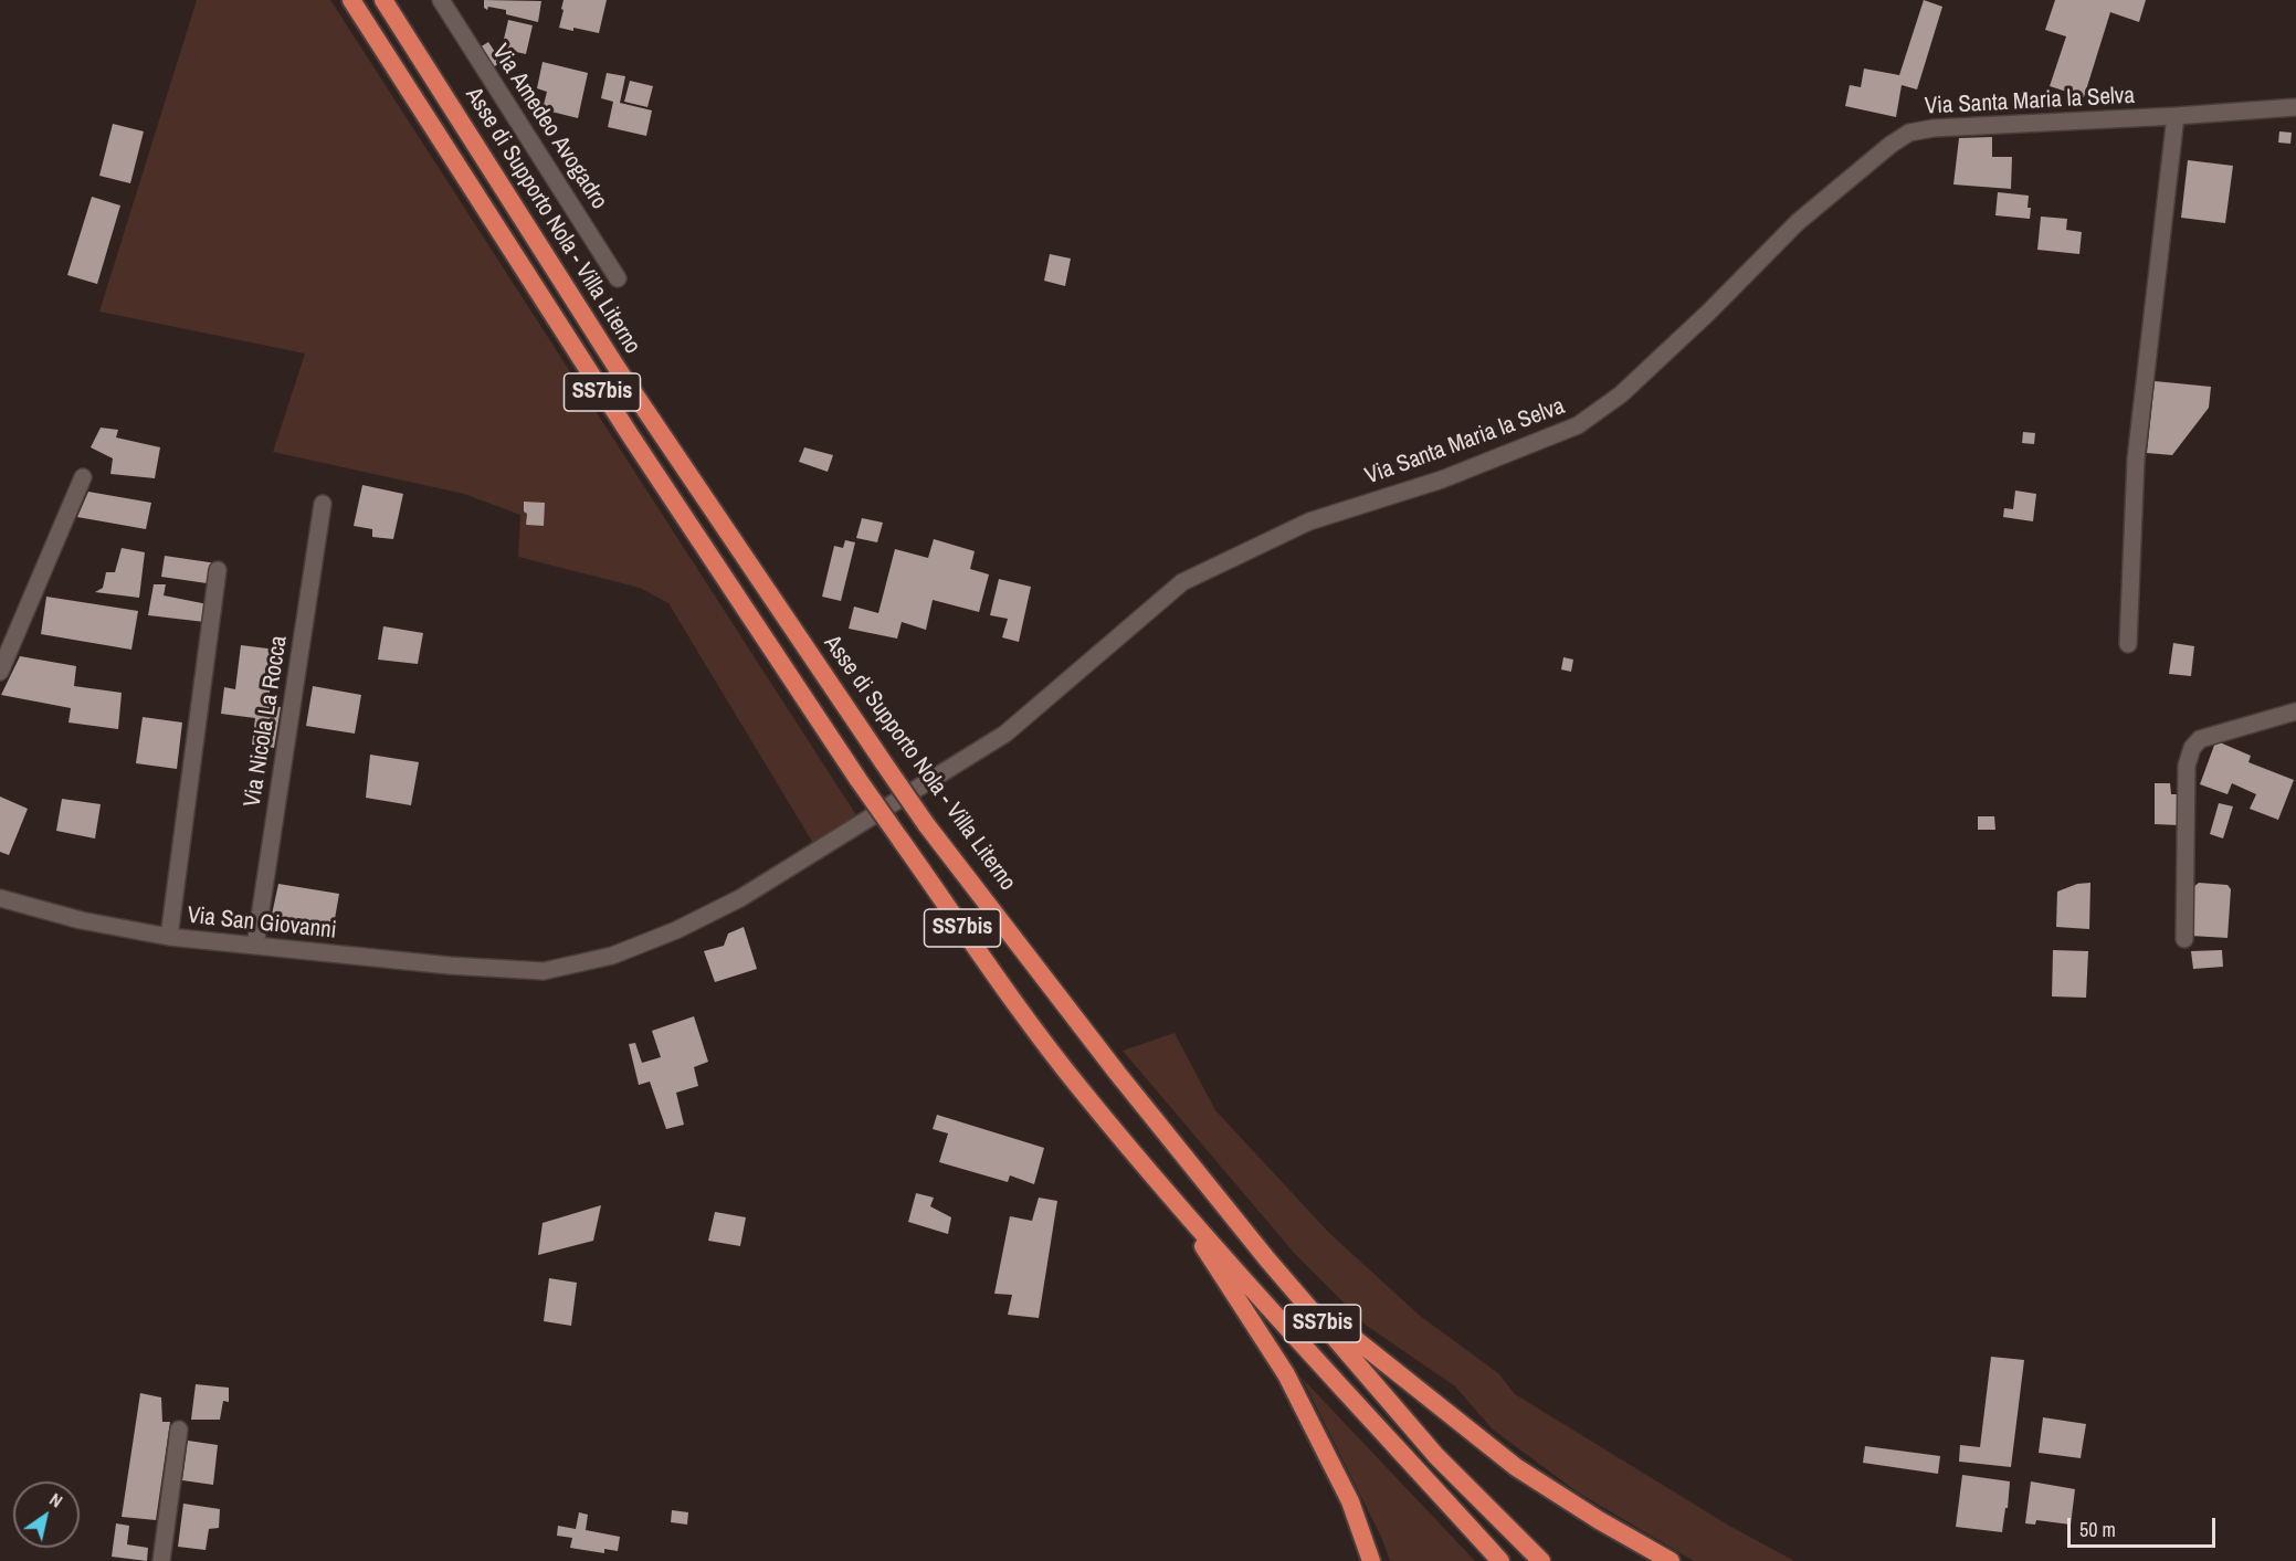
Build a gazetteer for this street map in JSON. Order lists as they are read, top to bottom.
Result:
{
  "streets": {
    "highway": ["Asse di Supporto Nola - Villa Literno", "SS7bis"],
    "street": [
      "Via Santa Maria la Selva",
      "Via Amedeo Avogadro",
      "Via Nicola La Rocca",
      "Via San Giovanni"
    ]
  },
  "crossings": [
    ["Via Santa Maria la Selva", "Via San Giovanni"],
    ["Via Nicola La Rocca", "Via San Giovanni"]
  ],
  "scale_bar": "50 m",
  "north": "top right"
}
